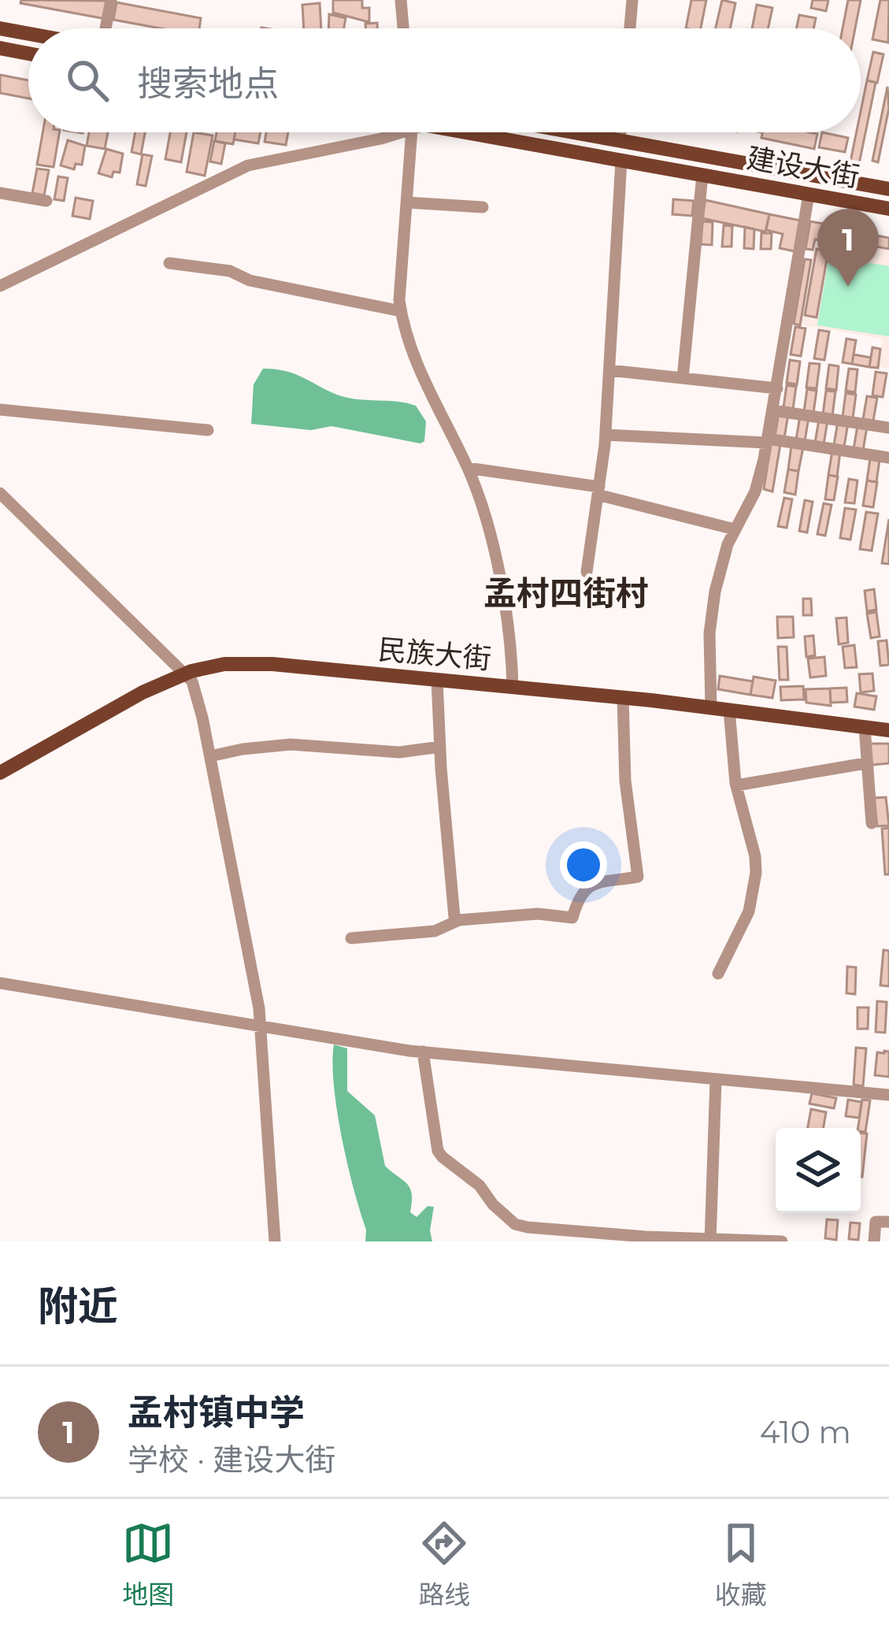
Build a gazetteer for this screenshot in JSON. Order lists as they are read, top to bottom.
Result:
{
  "streets": {
    "main road": ["建设大街", "民族大街"]
  },
  "districts": ["孟村四街村"],
  "page": {
    "search": "搜索地点",
    "pins": "1",
    "heading": "附近",
    "list": [
      {
        "mark": "1",
        "name": "孟村镇中学",
        "note": "学校 · 建设大街",
        "value": "410 m"
      }
    ],
    "nav": ["地图", "路线", "收藏"]
  }
}
